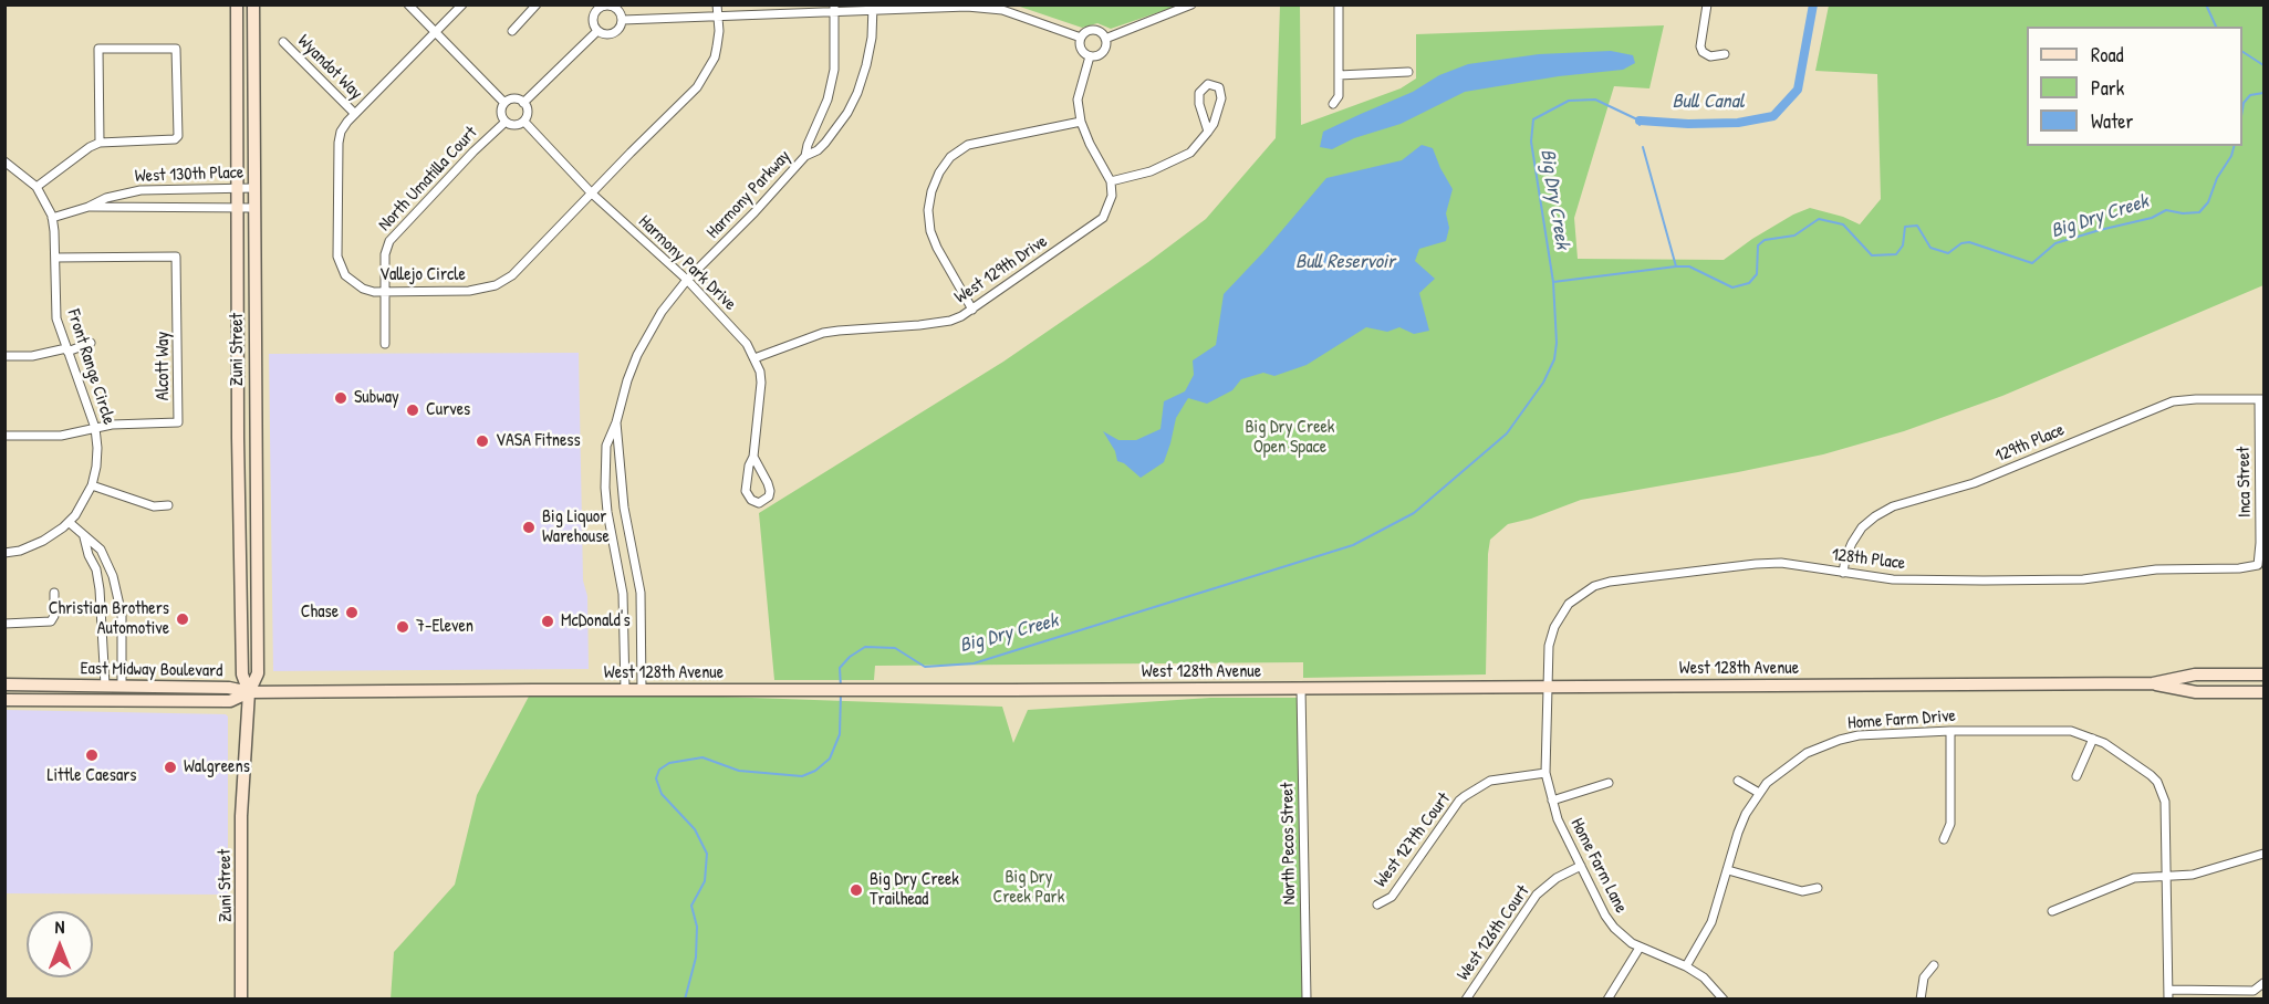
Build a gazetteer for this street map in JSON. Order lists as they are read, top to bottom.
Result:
{
  "streets": {
    "main road": ["Zuni Street", "West 128th Avenue", "East Midway Boulevard"],
    "street": [
      "Wyandot Way",
      "West 130th Place",
      "North Umatilla Court",
      "Harmony Parkway",
      "Harmony Park Drive",
      "West 129th Drive",
      "Vallejo Circle",
      "Alcott Way",
      "Front Range Circle",
      "129th Place",
      "Inca Street",
      "128th Place",
      "Home Farm Drive",
      "West 127th Court",
      "North Pecos Street",
      "Home Farm Lane",
      "West 126th Court"
    ]
  },
  "crossings": [
    ["Wyandot Way", "Vallejo Circle"],
    ["West 130th Place", "Zuni Street"],
    ["West 130th Place", "Front Range Circle"],
    ["North Umatilla Court", "Harmony Park Drive"],
    ["North Umatilla Court", "Vallejo Circle"],
    ["Harmony Parkway", "Harmony Park Drive"],
    ["Harmony Parkway", "West 128th Avenue"],
    ["Harmony Park Drive", "West 129th Drive"],
    ["Harmony Park Drive", "Vallejo Circle"],
    ["Zuni Street", "West 128th Avenue"],
    ["Zuni Street", "East Midway Boulevard"],
    ["Alcott Way", "Front Range Circle"],
    ["129th Place", "Inca Street"],
    ["129th Place", "128th Place"],
    ["Inca Street", "128th Place"],
    ["128th Place", "West 128th Avenue"],
    ["128th Place", "Home Farm Lane"],
    ["West 128th Avenue", "East Midway Boulevard"],
    ["West 128th Avenue", "North Pecos Street"],
    ["West 128th Avenue", "Home Farm Lane"],
    ["Home Farm Drive", "Home Farm Lane"],
    ["West 127th Court", "Home Farm Lane"],
    ["Home Farm Lane", "West 126th Court"]
  ],
  "water": ["Bull Canal", "Big Dry Creek", "Bull Reservoir"],
  "parks": ["Big Dry Creek Open Space", "Big Dry Creek Park"],
  "places": [
    "Subway",
    "Curves",
    "VASA Fitness",
    "Big Liquor Warehouse",
    "Chase",
    "Christian Brothers Automotive",
    "McDonald's",
    "7-Eleven",
    "Little Caesars",
    "Walgreens",
    "Big Dry Creek Trailhead"
  ],
  "legend": ["Road", "Park", "Water"],
  "north": "top"
}
